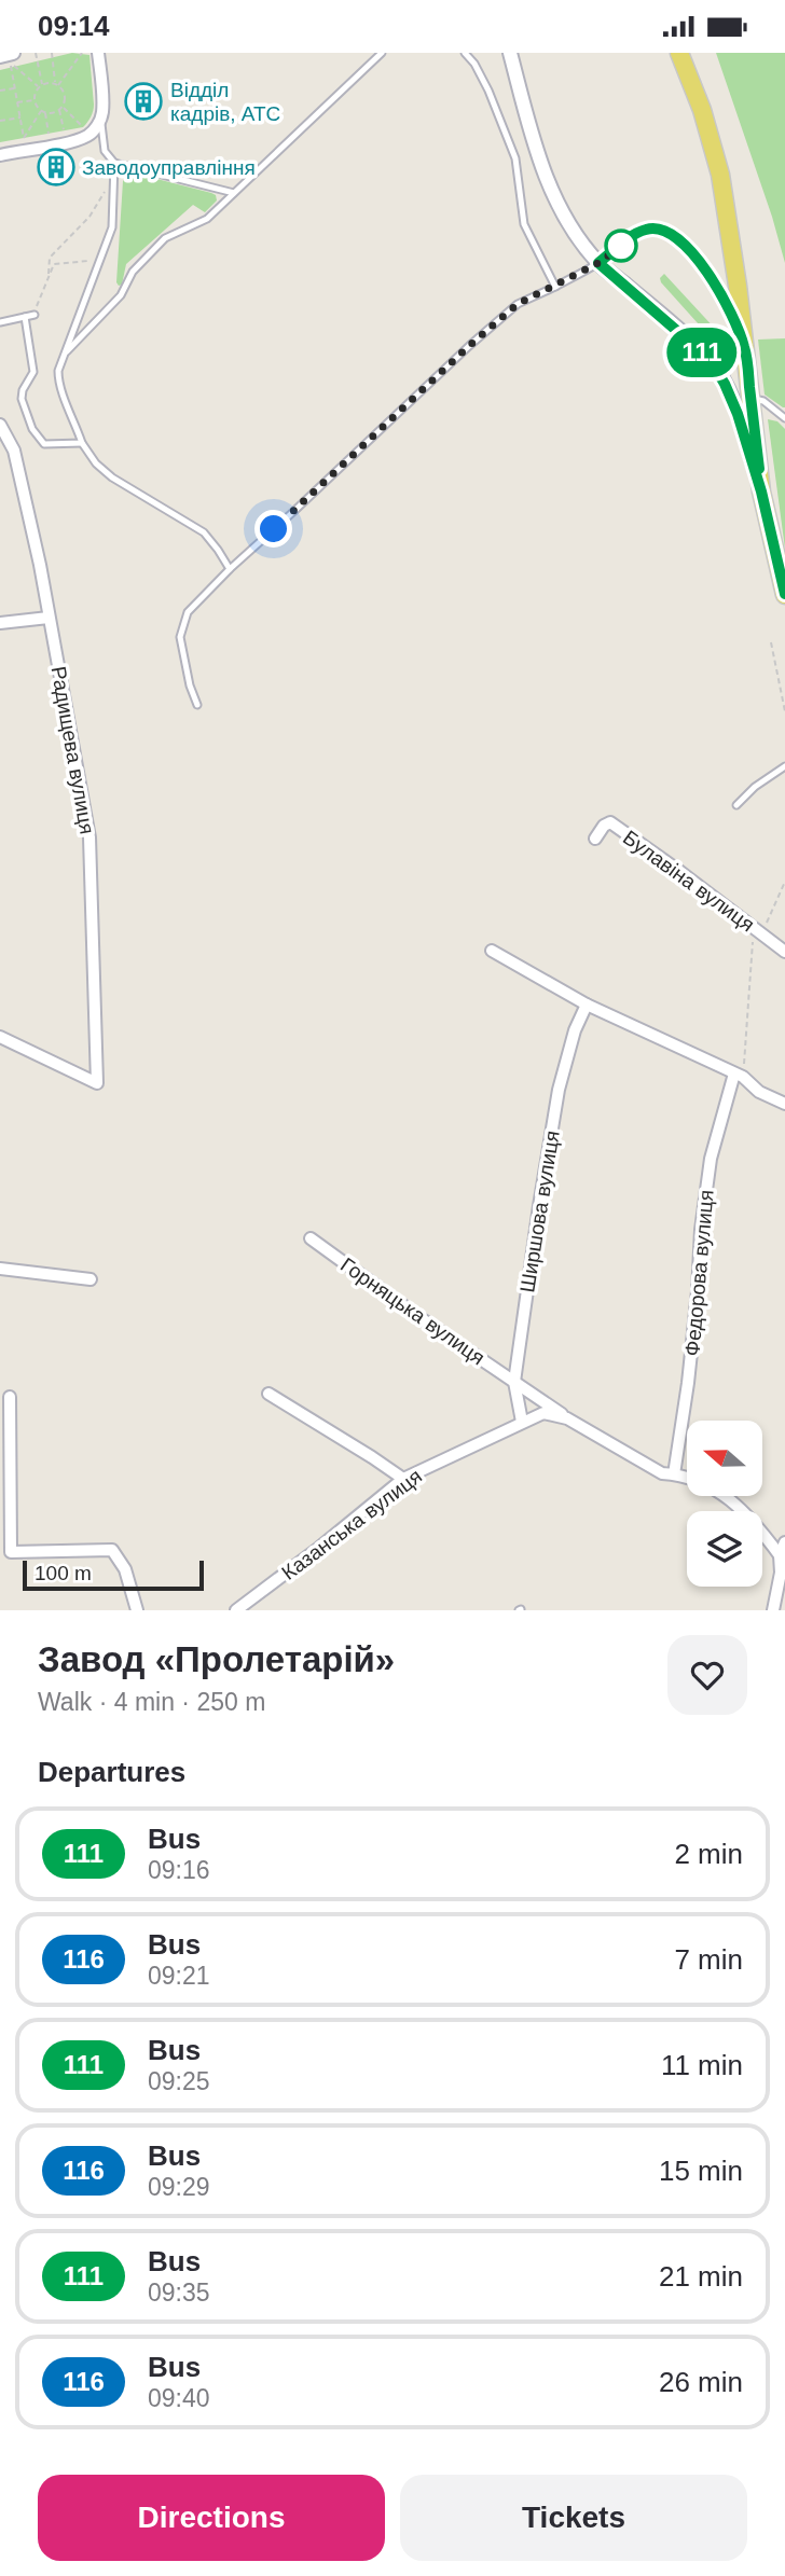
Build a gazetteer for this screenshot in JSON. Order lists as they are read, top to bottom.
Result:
{
  "streets": {
    "street": [
      "Радищева вулиця",
      "Булавіна вулиця",
      "Ширшова вулиця",
      "Федорова вулиця",
      "Горняцька вулиця",
      "Казанська вулиця"
    ]
  },
  "crossings": [
    ["Ширшова вулиця", "Горняцька вулиця"],
    ["Ширшова вулиця", "Казанська вулиця"],
    ["Федорова вулиця", "Казанська вулиця"],
    ["Горняцька вулиця", "Казанська вулиця"]
  ],
  "places": {
    "building": ["Відділ кадрів, АТС", "Заводоуправління"]
  },
  "lines": ["bus line 111"],
  "scale_bar": "100 m",
  "north": "left",
  "page": {
    "status": "09:14",
    "on_map": "111",
    "scale": "100 m",
    "heading": [
      ["Завод «Пролетарій»", "Walk · 4 min · 250 m"],
      "Departures"
    ],
    "list": [
      {
        "mark": "111",
        "name": "Bus",
        "note": "09:16",
        "value": "2 min"
      },
      {
        "mark": "116",
        "name": "Bus",
        "note": "09:21",
        "value": "7 min"
      },
      {
        "mark": "111",
        "name": "Bus",
        "note": "09:25",
        "value": "11 min"
      },
      {
        "mark": "116",
        "name": "Bus",
        "note": "09:29",
        "value": "15 min"
      },
      {
        "mark": "111",
        "name": "Bus",
        "note": "09:35",
        "value": "21 min"
      },
      {
        "mark": "116",
        "name": "Bus",
        "note": "09:40",
        "value": "26 min"
      }
    ],
    "buttons": ["Directions", "Tickets"]
  }
}
